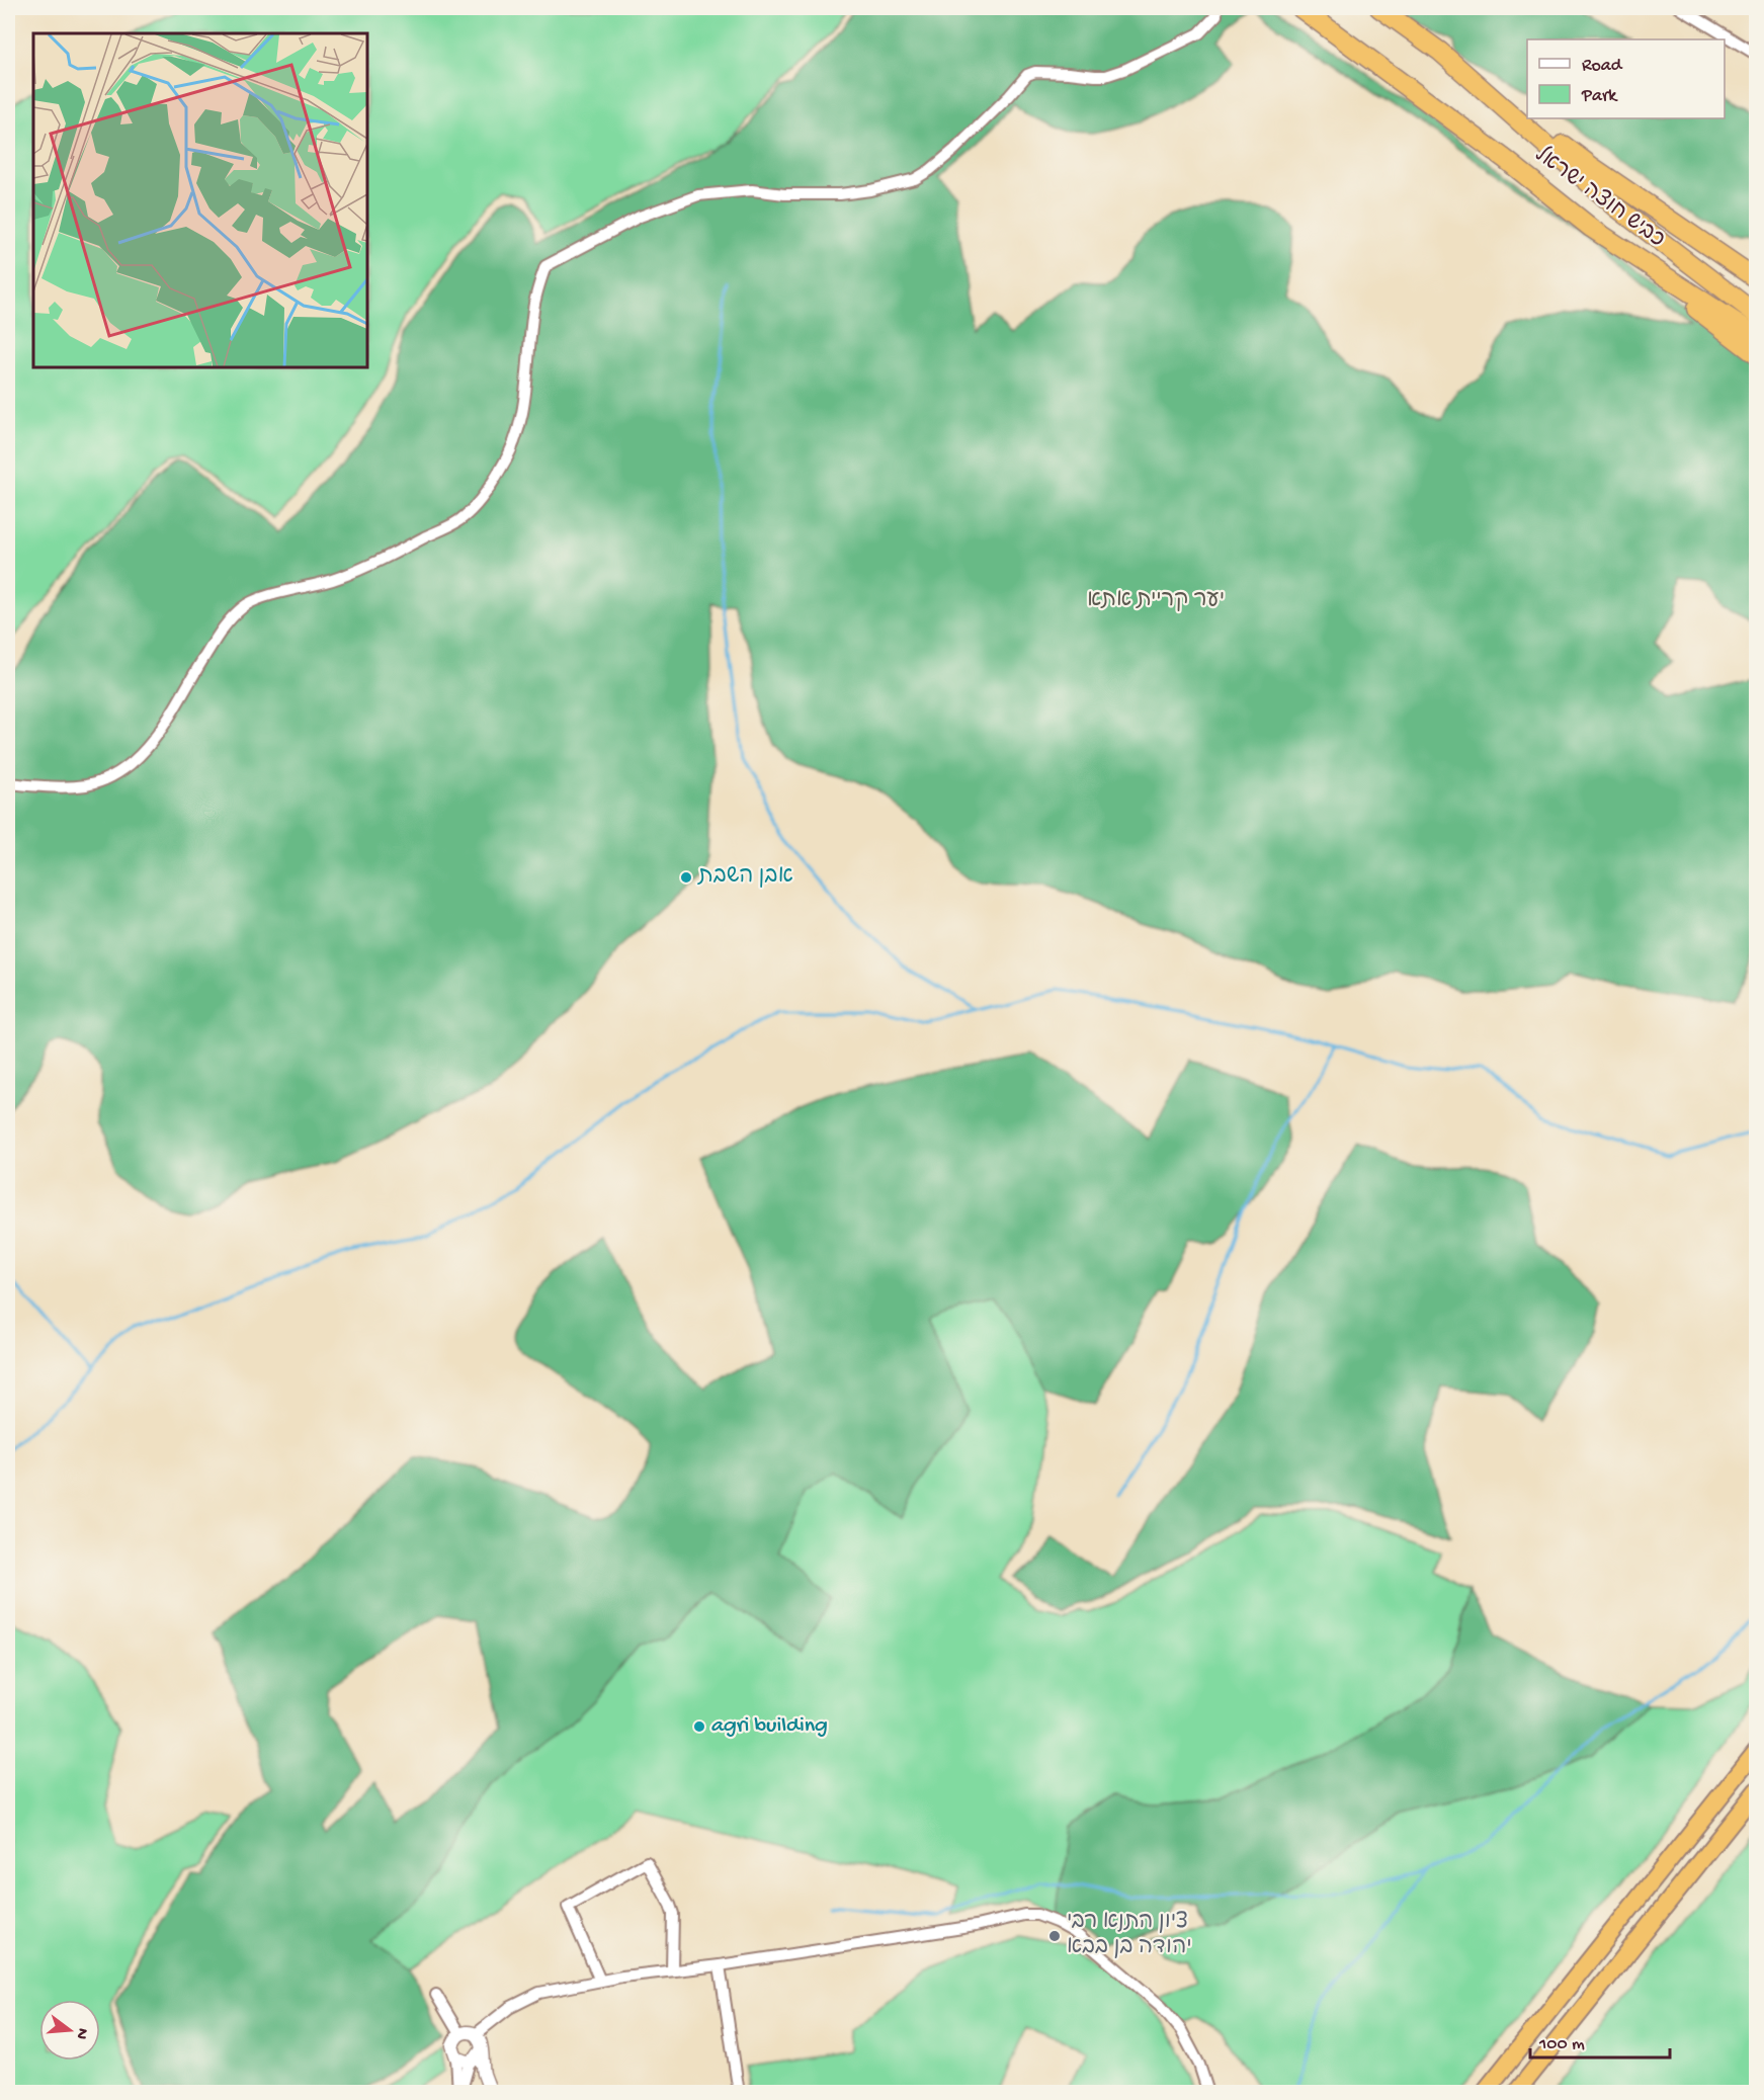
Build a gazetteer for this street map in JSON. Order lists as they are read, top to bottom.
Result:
{
  "streets": {
    "highway": ["כביש חוצה ישראל"]
  },
  "parks": ["יער קריית אתא"],
  "places": ["אבן השבת", "agri building", "ציון התנא רבי יהודה בן בבא"],
  "legend": ["Road", "Park"],
  "scale_bar": "100 m",
  "north": "right"
}
